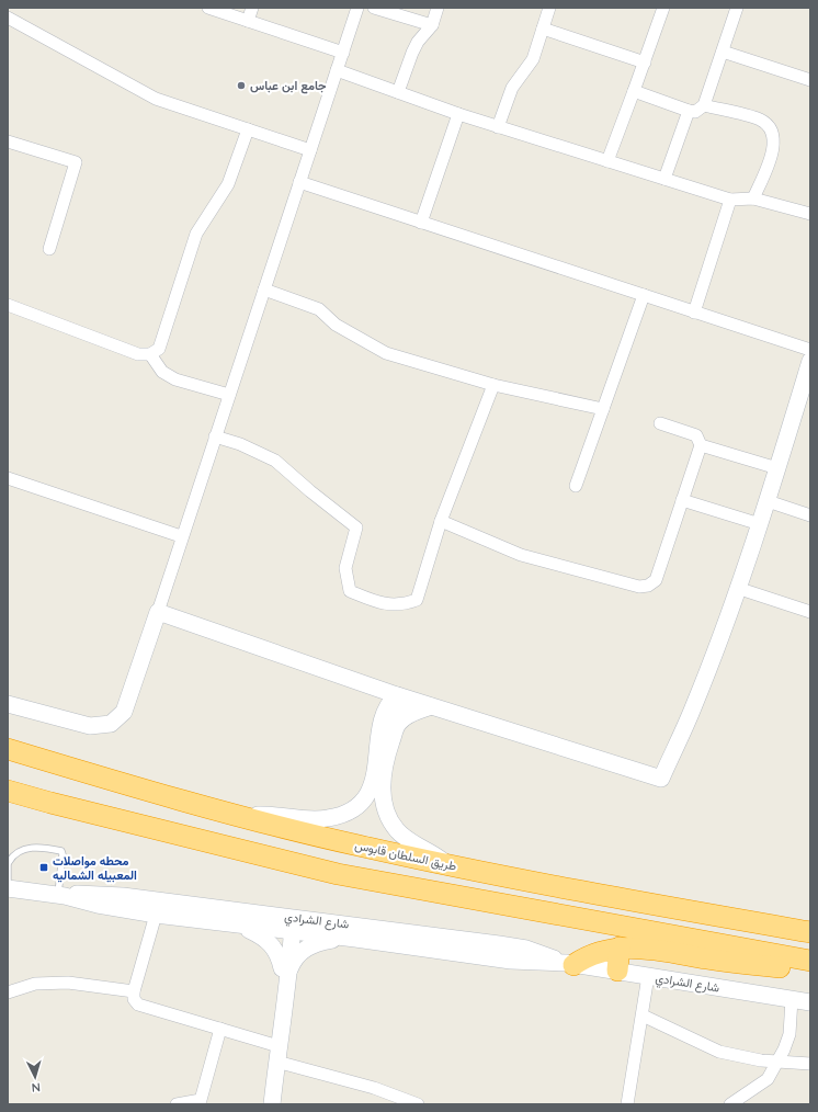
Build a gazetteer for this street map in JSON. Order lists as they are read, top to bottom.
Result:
{
  "streets": {
    "highway": ["طريق السلطان قابوس"],
    "street": ["شارع الشرادي"]
  },
  "places": {
    "other": ["جامع ابن عباس"],
    "transit": ["محطه مواصلات المعبيله الشماليه"]
  },
  "north": "bottom"
}
